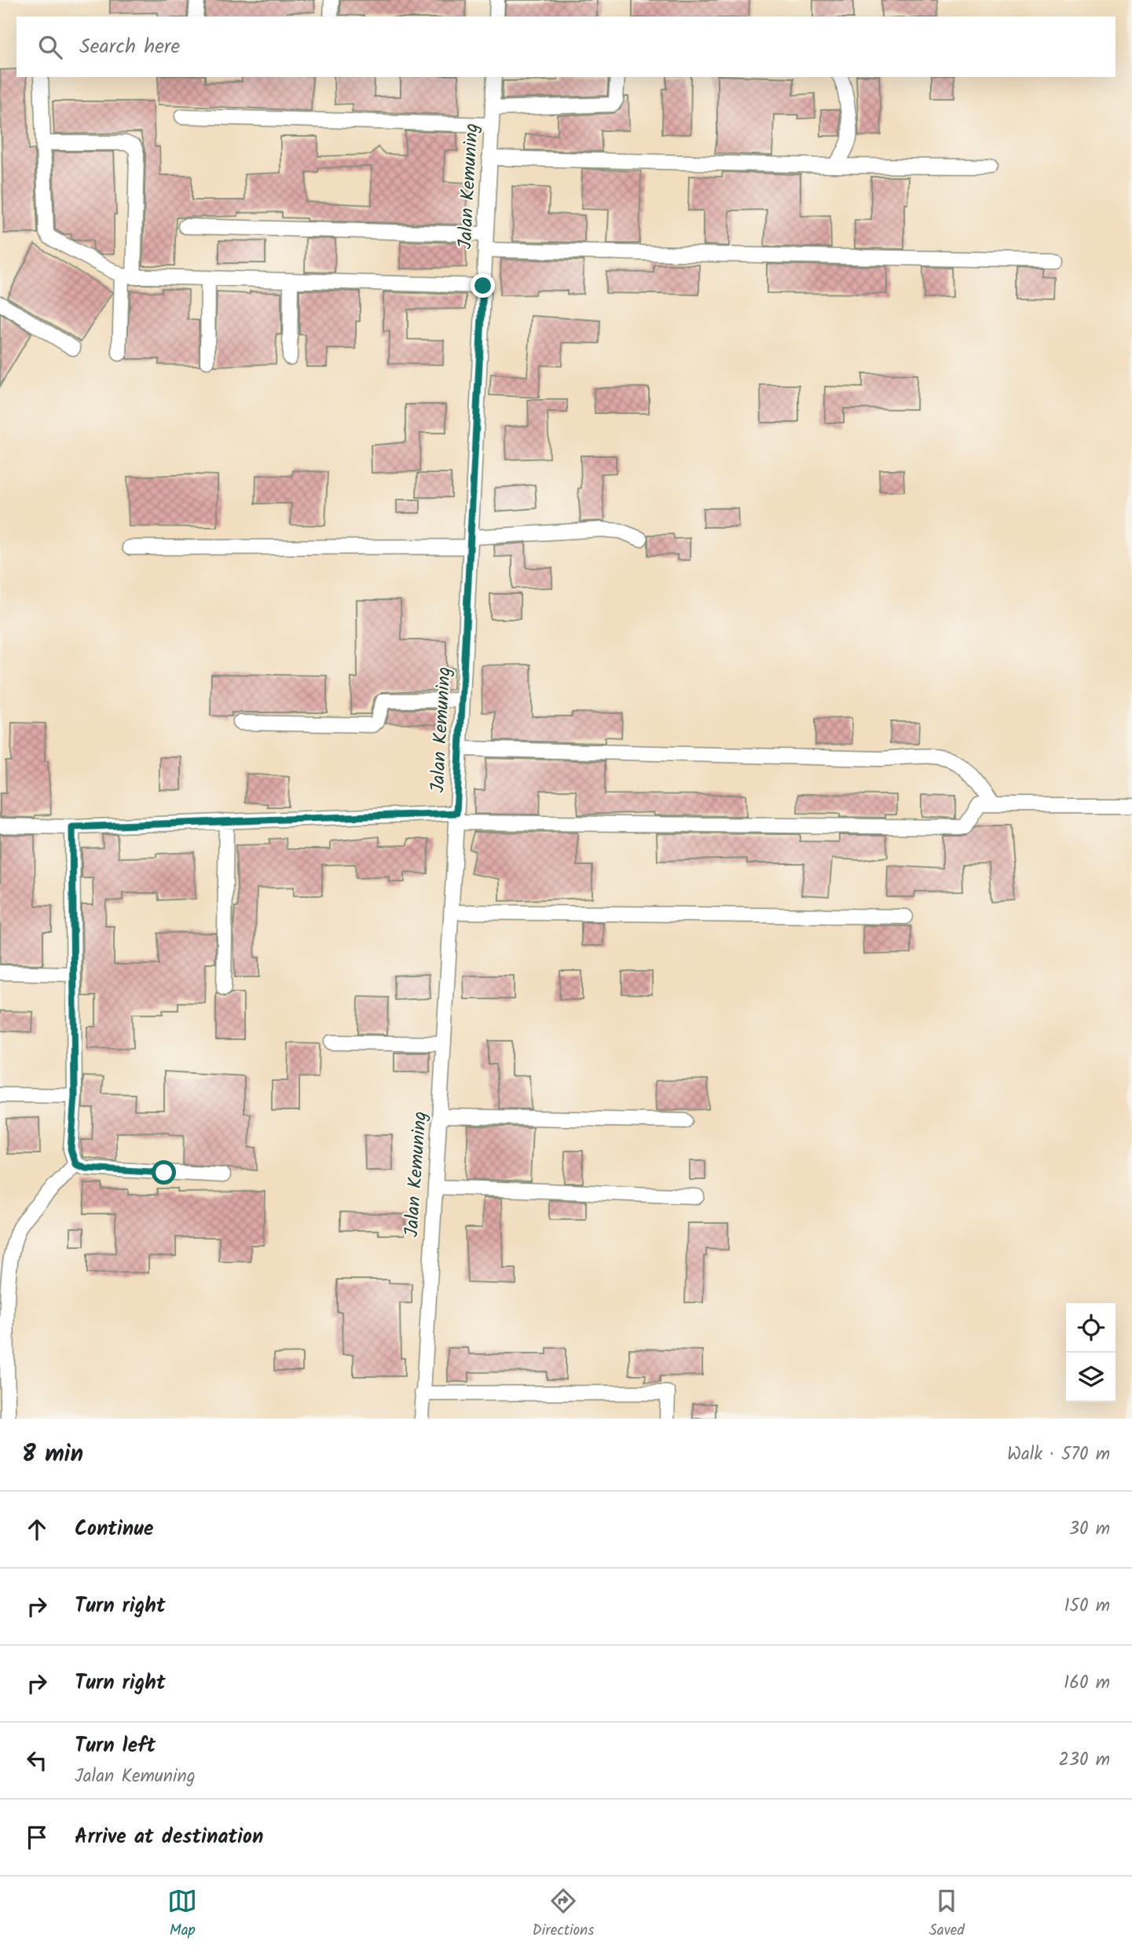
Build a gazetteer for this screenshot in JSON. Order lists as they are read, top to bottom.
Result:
{
  "streets": {
    "street": ["Jalan Kemuning"]
  },
  "page": {
    "search": "Search here",
    "heading": ["8 min", "Walk · 570 m"],
    "list": [
      ["Continue", "30 m"],
      ["Turn right", "150 m"],
      ["Turn right", "160 m"],
      ["Turn left", "Jalan Kemuning", "230 m"],
      "Arrive at destination"
    ],
    "nav": ["Map", "Directions", "Saved"]
  }
}
